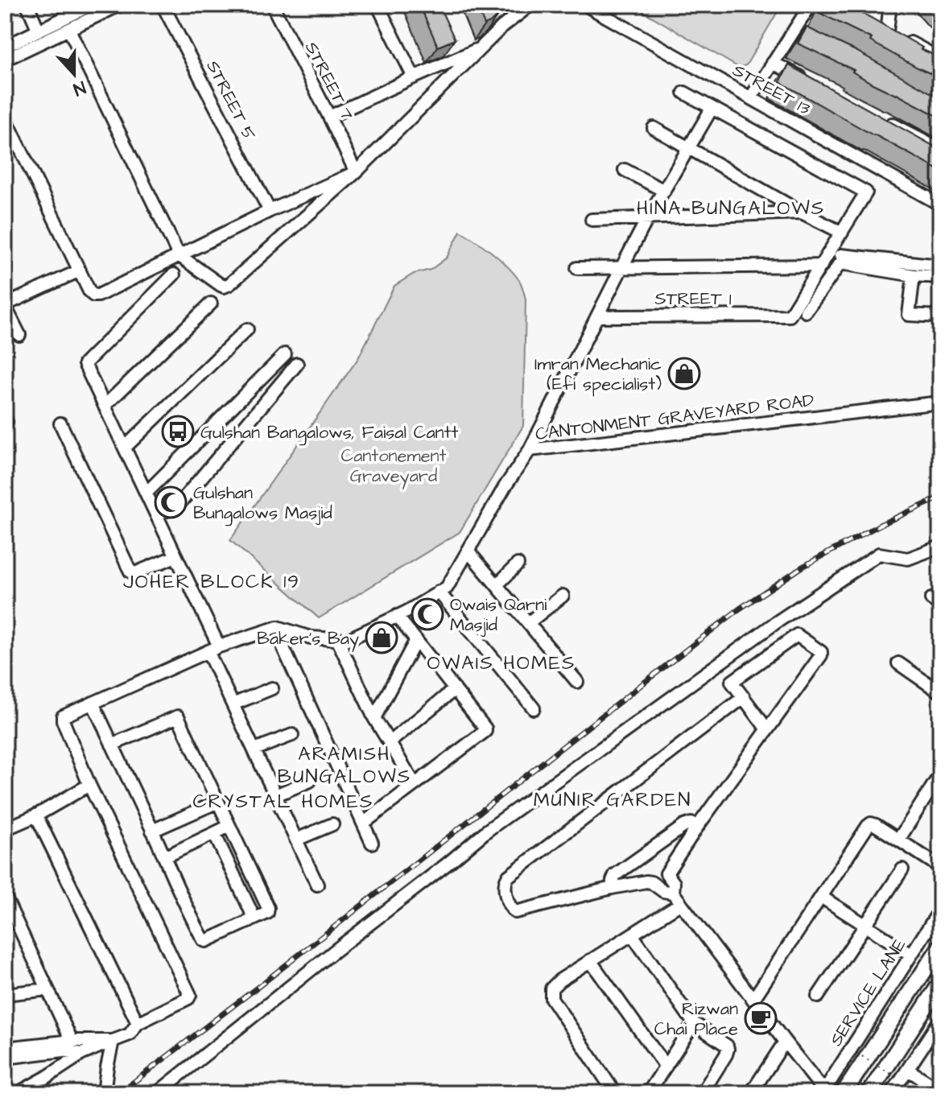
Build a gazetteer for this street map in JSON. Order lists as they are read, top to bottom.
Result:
{
  "streets": {
    "street": [
      "STREET 7",
      "STREET 13",
      "STREET 5",
      "STREET 1",
      "CANTONMENT GRAVEYARD ROAD",
      "SERVICE LANE"
    ]
  },
  "districts": [
    "HINA BUNGALOWS",
    "JOHER BLOCK 19",
    "OWAIS HOMES",
    "ARAMISH BUNGALOWS",
    "MUNIR GARDEN",
    "CRYSTAL HOMES"
  ],
  "parks": ["Cantonement Graveyard"],
  "places": {
    "shop": ["Imran Mechanic (Efi specialist)", "Baker's Bay"],
    "bus stop": ["Gulshan Bangalows, Faisal Cantt"],
    "mosque": ["Gulshan Bungalows Masjid", "Owais Qarni Masjid"],
    "cafe": ["Rizwan Chai Place"]
  },
  "north": "bottom"
}
